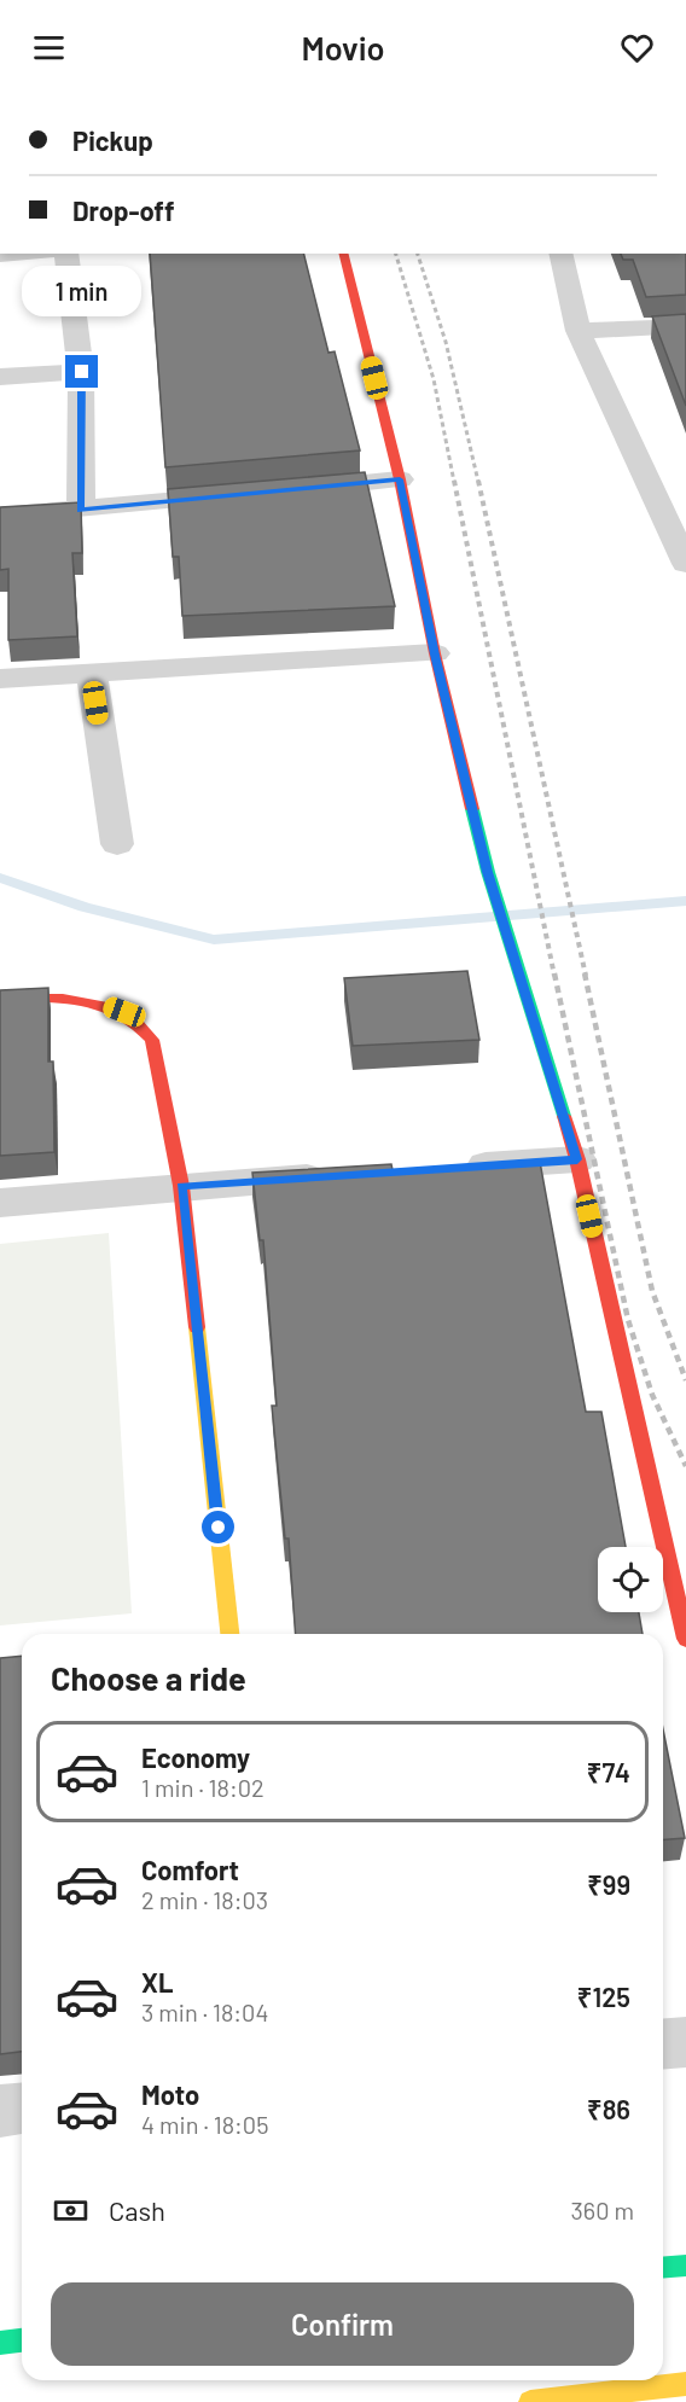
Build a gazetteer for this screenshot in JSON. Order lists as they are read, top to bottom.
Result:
{
  "page": {
    "header": "Movio",
    "banner": ["Pickup", "Drop-off"],
    "bubble": "1 min",
    "heading": "Choose a ride",
    "list": [
      {
        "name": "Economy",
        "note": "1 min · 18:02",
        "value": "₹74"
      },
      {
        "name": "Comfort",
        "note": "2 min · 18:03",
        "value": "₹99"
      },
      {
        "name": "XL",
        "note": "3 min · 18:04",
        "value": "₹125"
      },
      {
        "name": "Moto",
        "note": "4 min · 18:05",
        "value": "₹86"
      }
    ],
    "pay": ["Cash", "360 m"],
    "buttons": "Confirm"
  }
}
